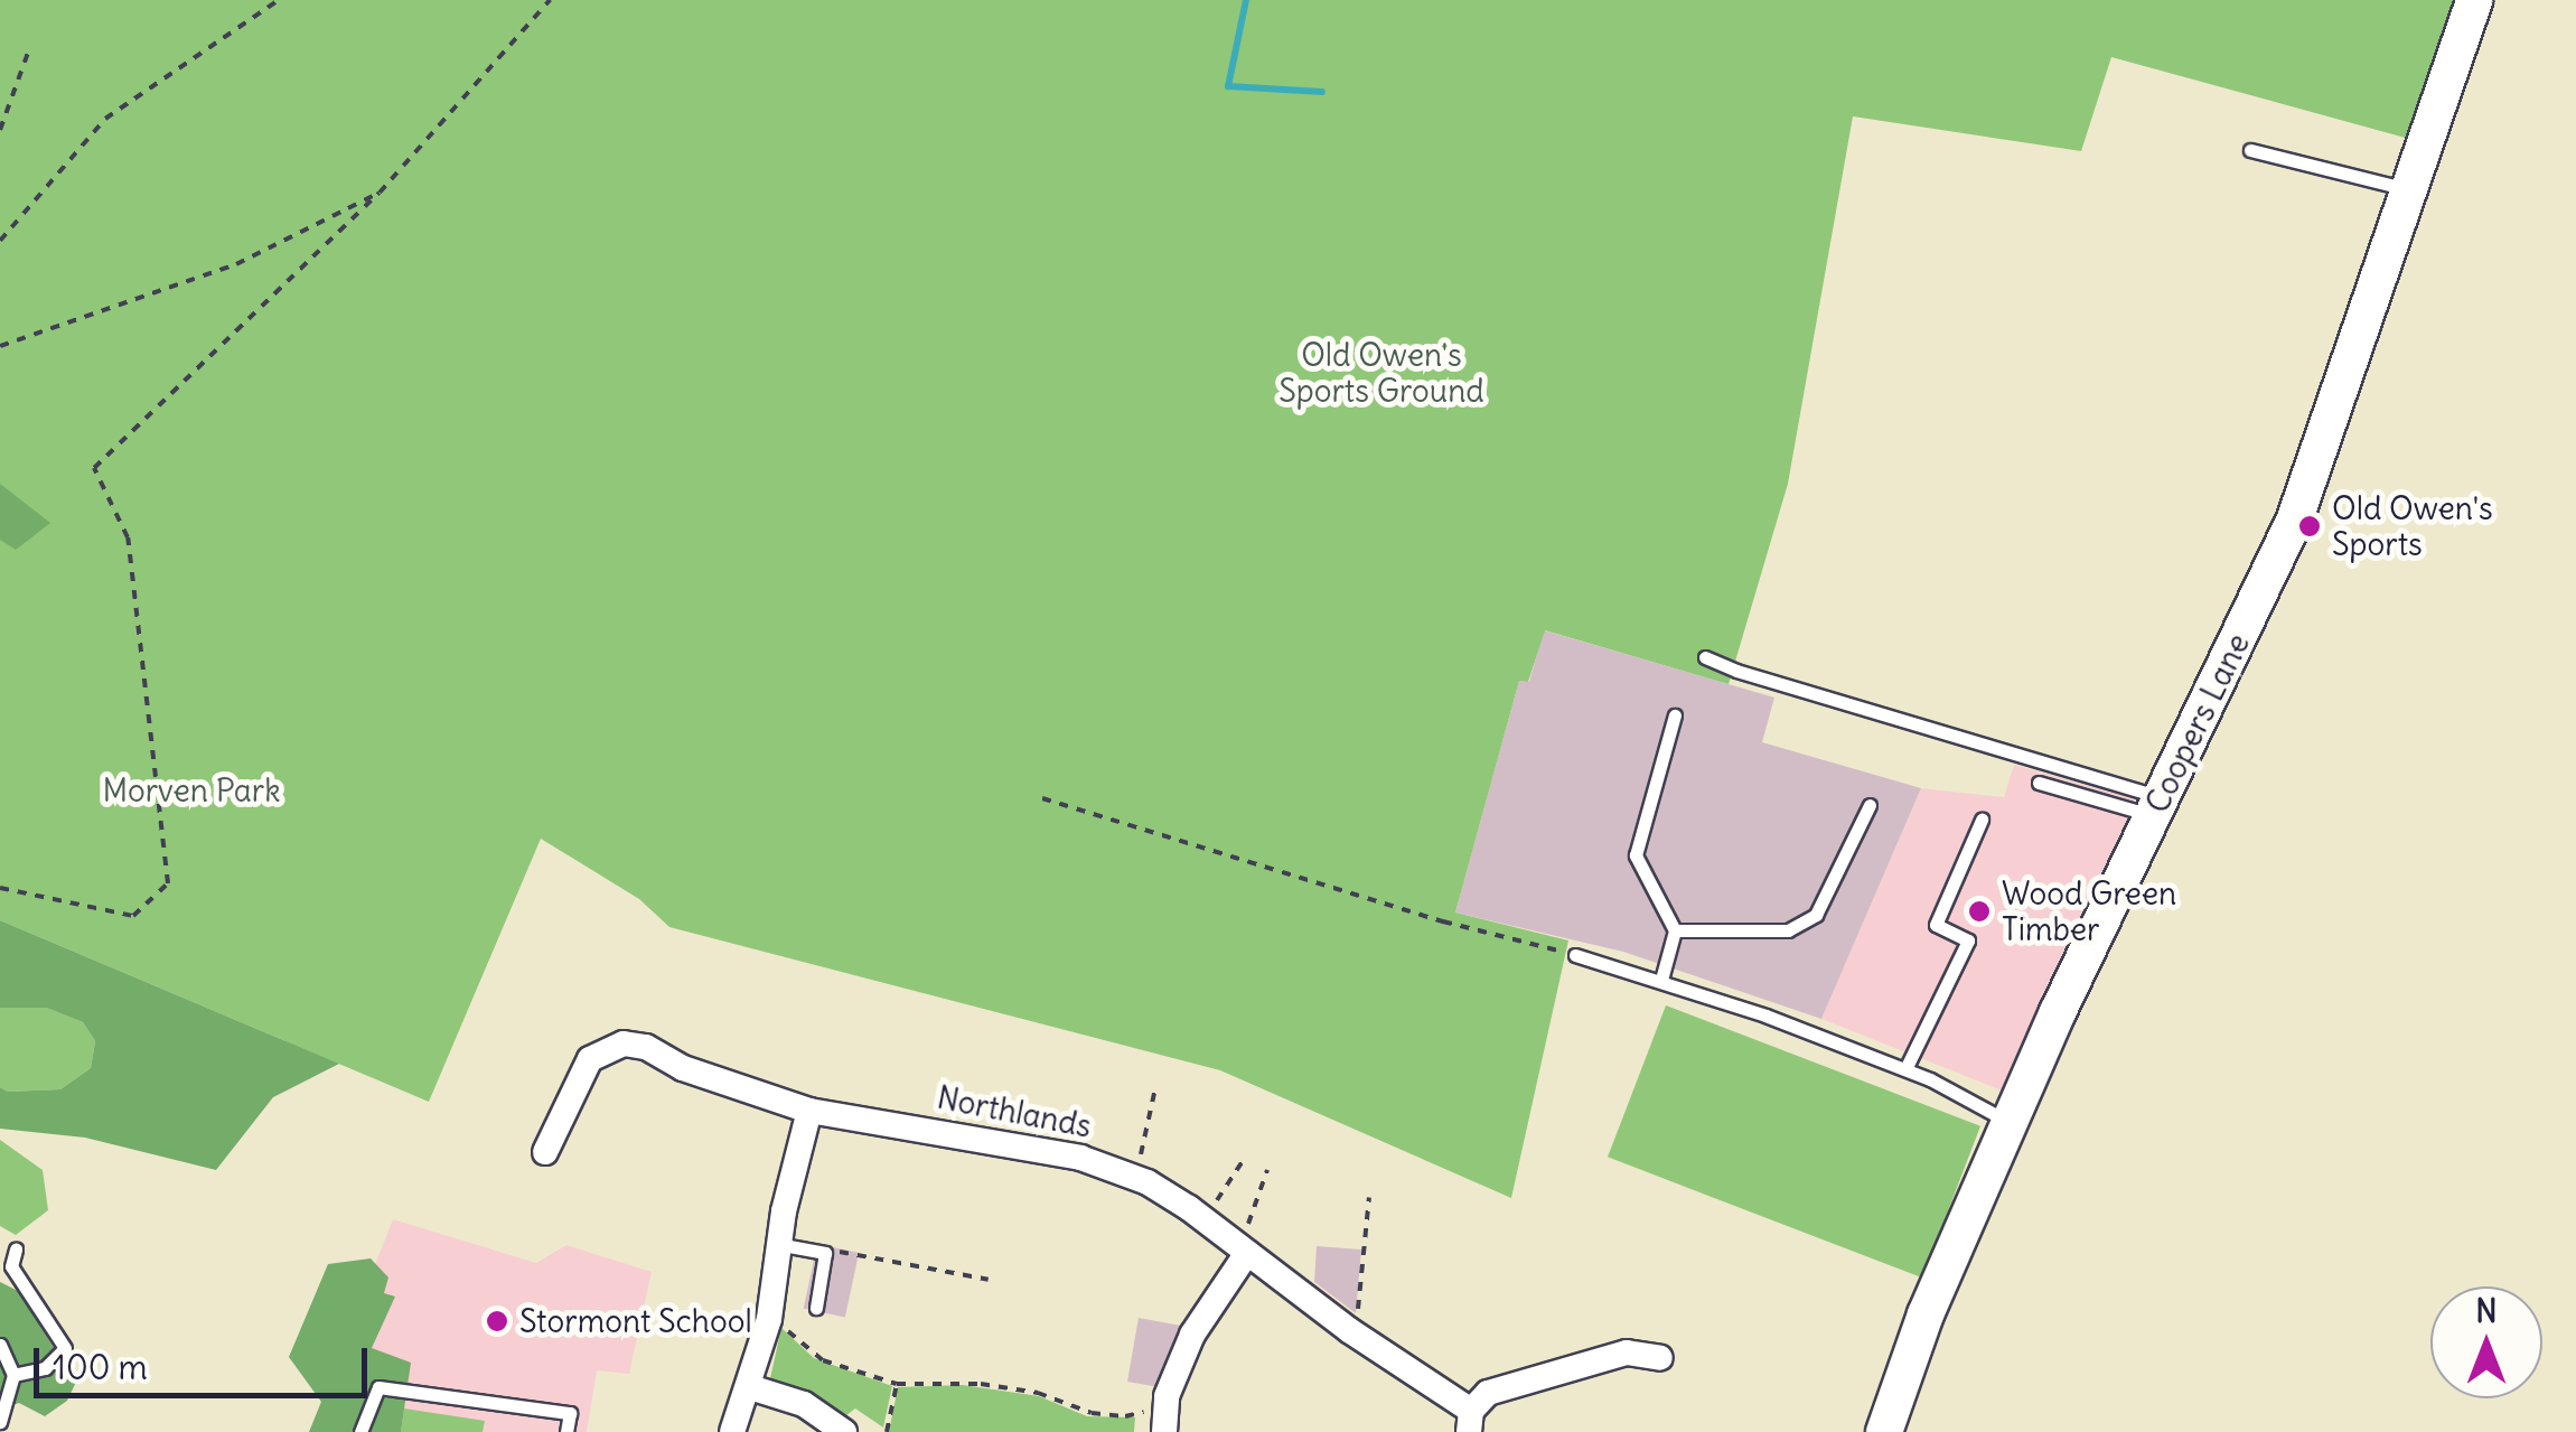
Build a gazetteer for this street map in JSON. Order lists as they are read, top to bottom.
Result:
{
  "streets": {
    "main road": ["Coopers Lane"],
    "street": ["Northlands"]
  },
  "parks": ["Old Owen's Sports Ground", "Morven Park"],
  "places": ["Old Owen's Sports", "Wood Green Timber", "Stormont School"],
  "scale_bar": "100 m",
  "north": "top"
}
